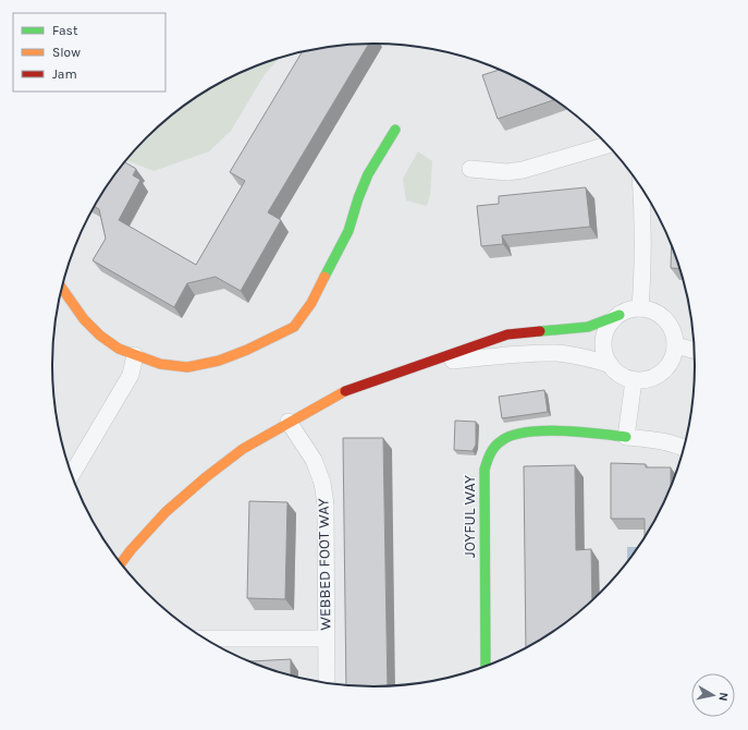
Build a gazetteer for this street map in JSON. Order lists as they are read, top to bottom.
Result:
{
  "streets": {
    "street": ["JOYFUL WAY", "WEBBED FOOT WAY"]
  },
  "legend": ["Fast", "Slow", "Jam"],
  "north": "right"
}
